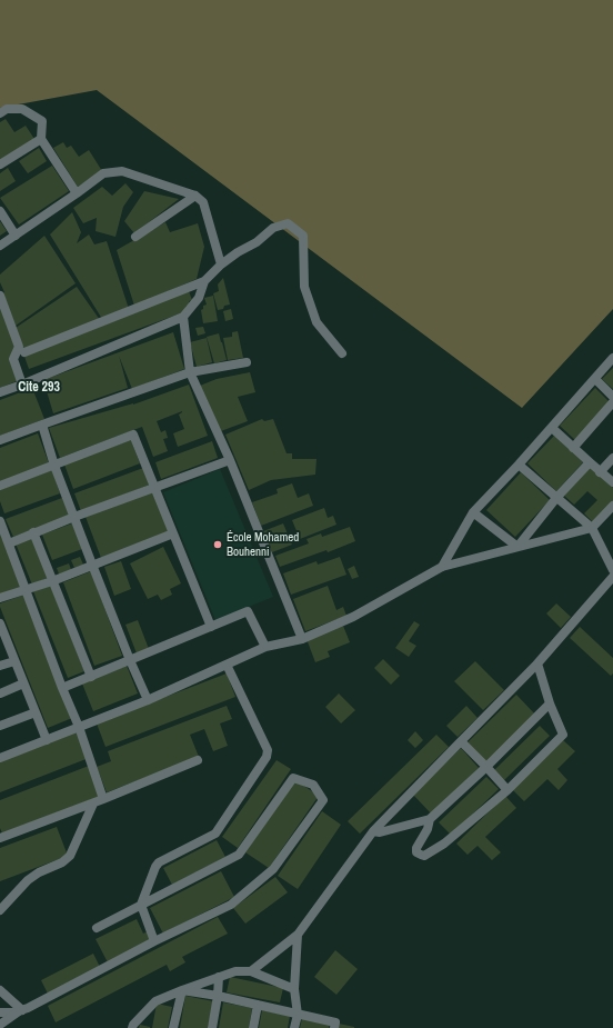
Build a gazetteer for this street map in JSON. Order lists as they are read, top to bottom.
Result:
{
  "districts": ["Cite 293"],
  "places": ["École Mohamed Bouhenni"]
}
